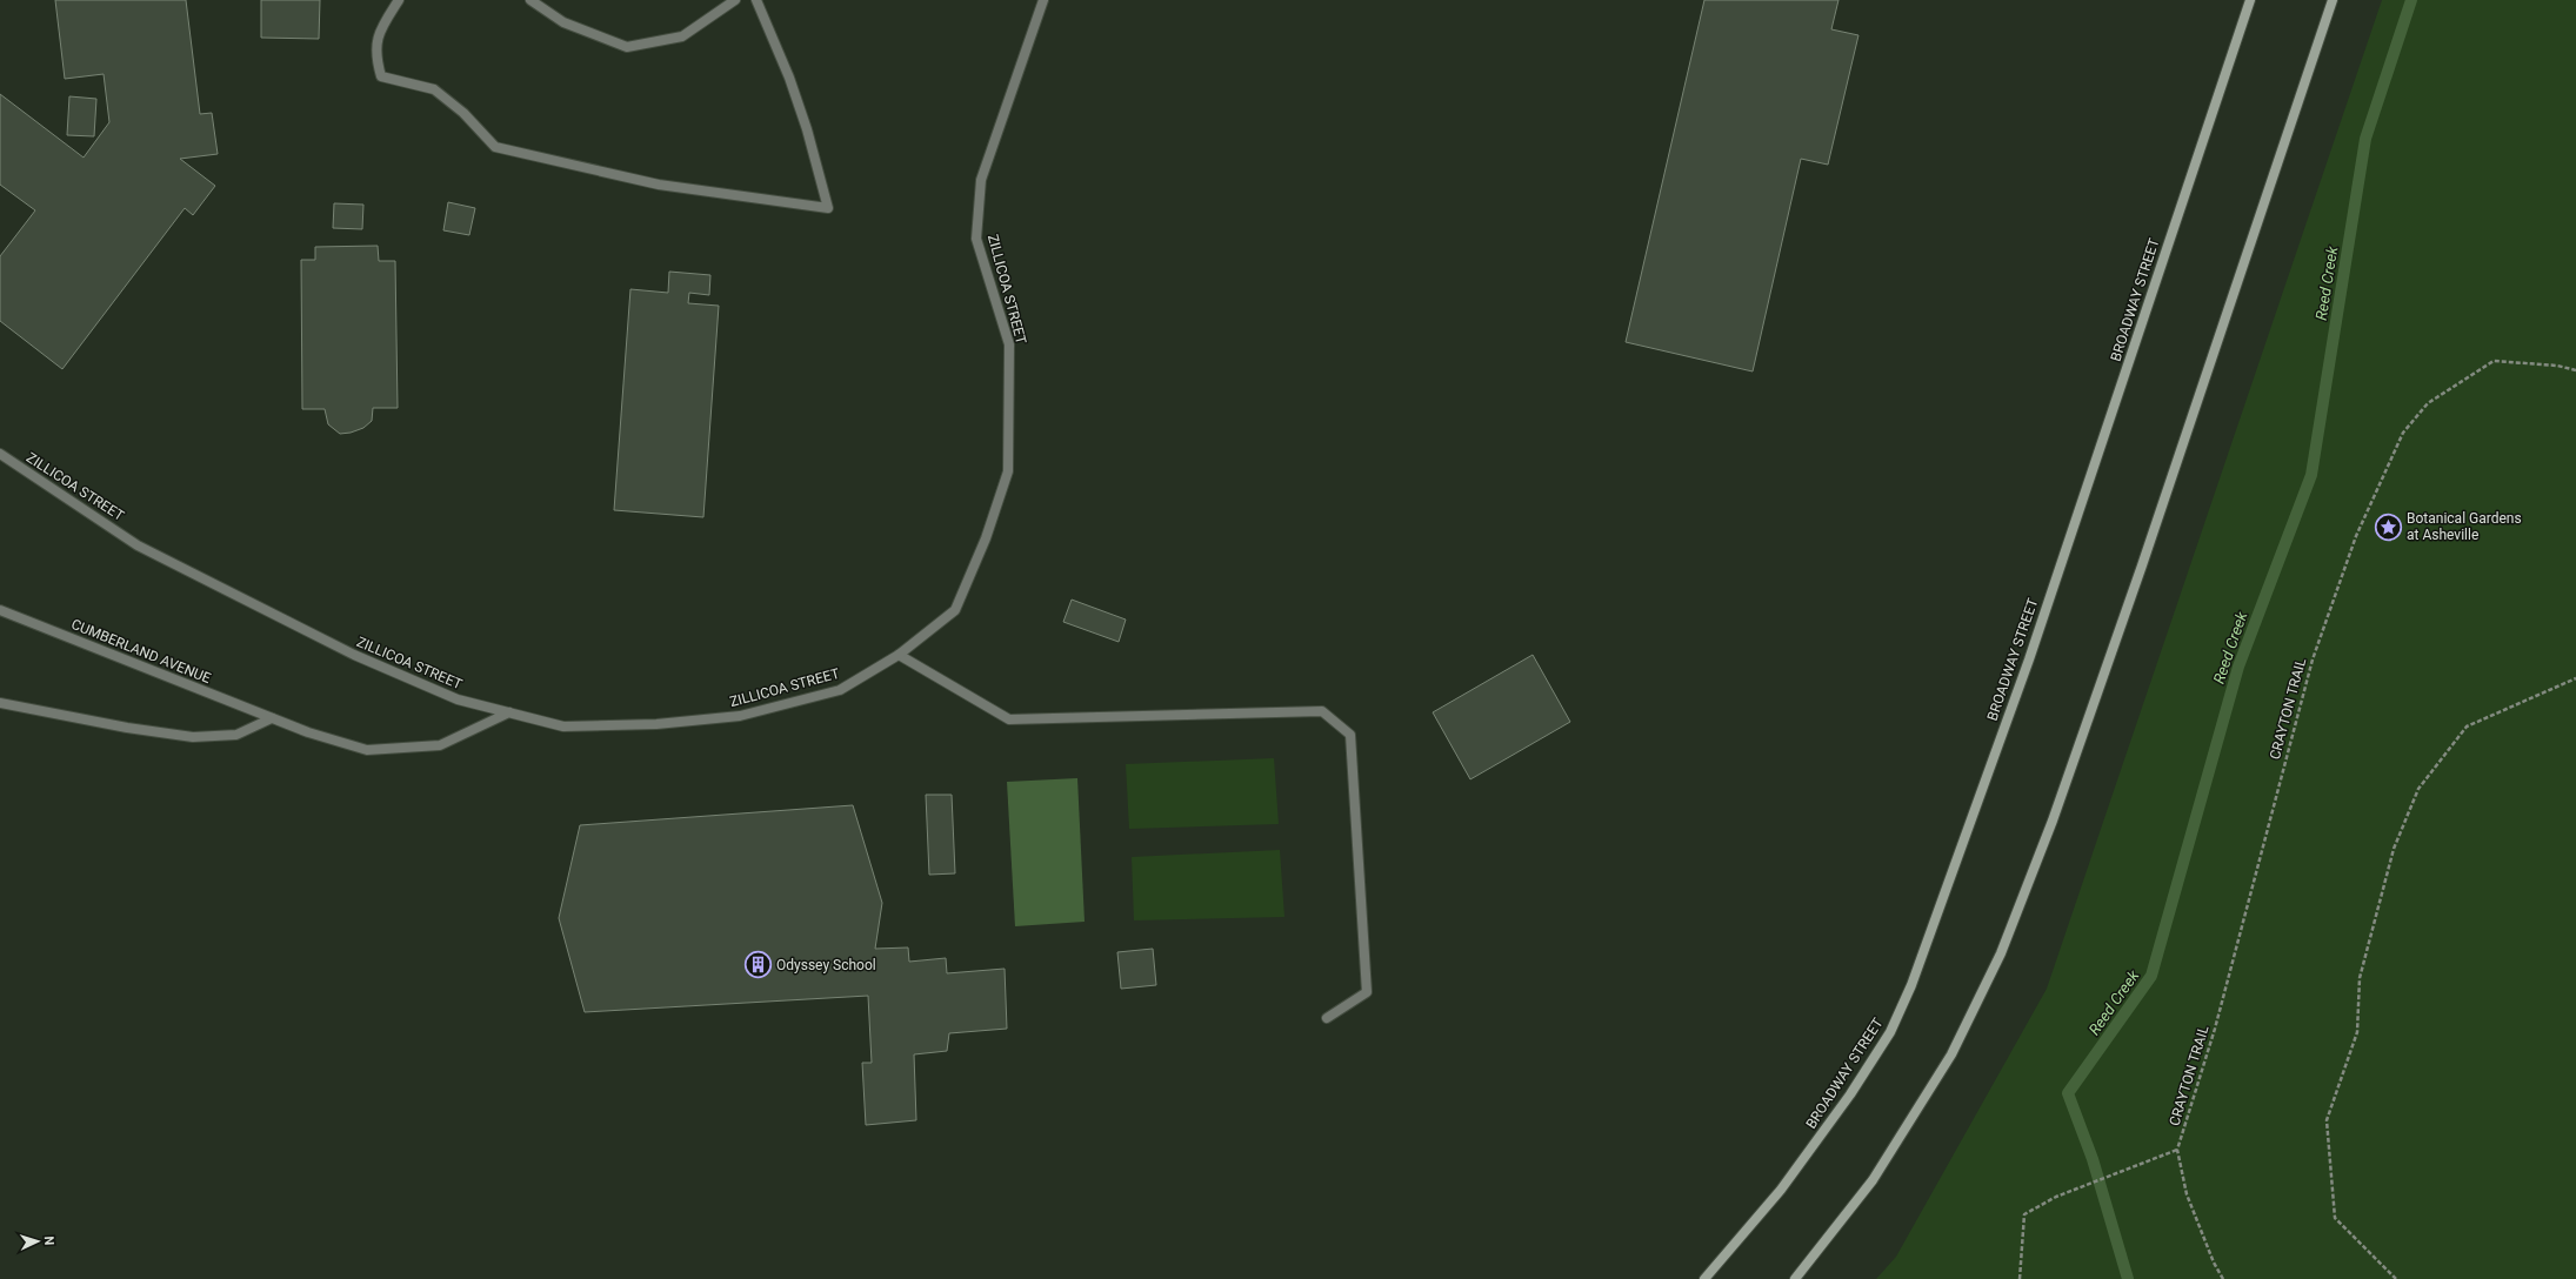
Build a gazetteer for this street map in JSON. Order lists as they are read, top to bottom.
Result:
{
  "streets": {
    "main road": ["BROADWAY STREET"],
    "street": ["ZILLICOA STREET", "CUMBERLAND AVENUE"],
    "path": ["CRAYTON TRAIL"]
  },
  "crossings": [
    ["ZILLICOA STREET", "CUMBERLAND AVENUE"]
  ],
  "water": ["Reed Creek"],
  "places": {
    "place": ["Botanical Gardens at Asheville"],
    "building": ["Odyssey School"]
  },
  "north": "right"
}
